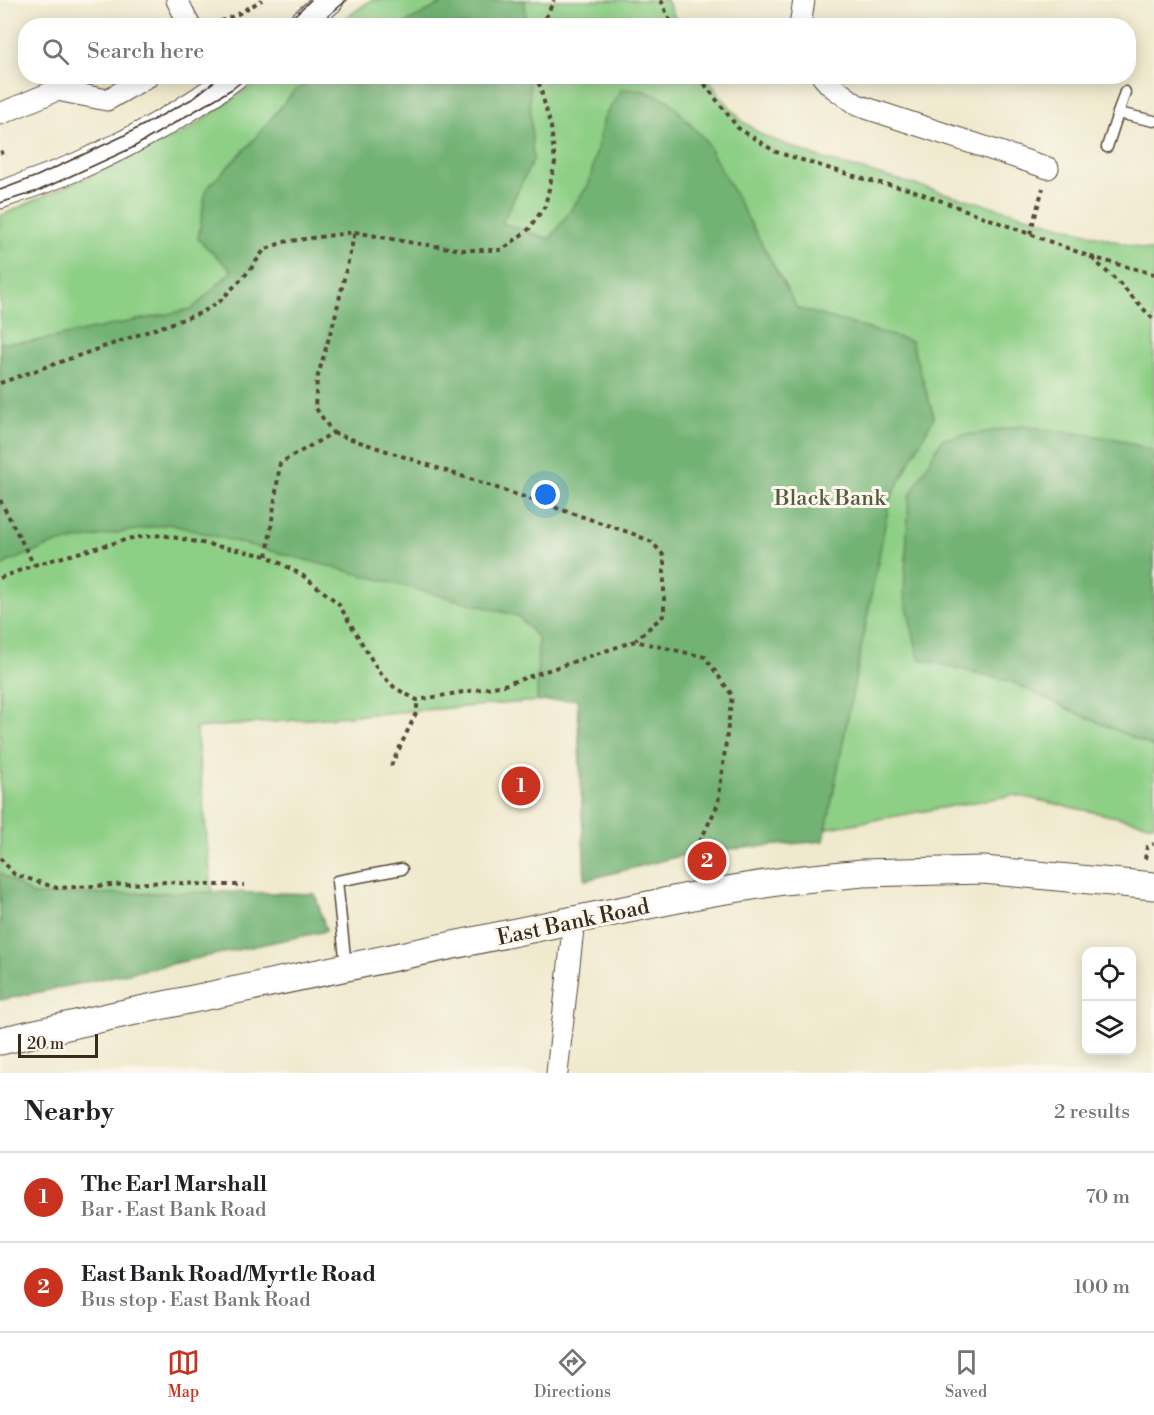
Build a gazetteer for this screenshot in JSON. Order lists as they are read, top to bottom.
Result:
{
  "streets": {
    "street": ["East Bank Road"]
  },
  "parks": ["Black Bank"],
  "scale_bar": "20 m",
  "page": {
    "search": "Search here",
    "pins": ["1", "2"],
    "scale": "20 m",
    "heading": ["Nearby", "2 results"],
    "list": [
      {
        "mark": "1",
        "name": "The Earl Marshall",
        "note": "Bar · East Bank Road",
        "value": "70 m"
      },
      {
        "mark": "2",
        "name": "East Bank Road/Myrtle Road",
        "note": "Bus stop · East Bank Road",
        "value": "100 m"
      }
    ],
    "nav": ["Map", "Directions", "Saved"]
  }
}
